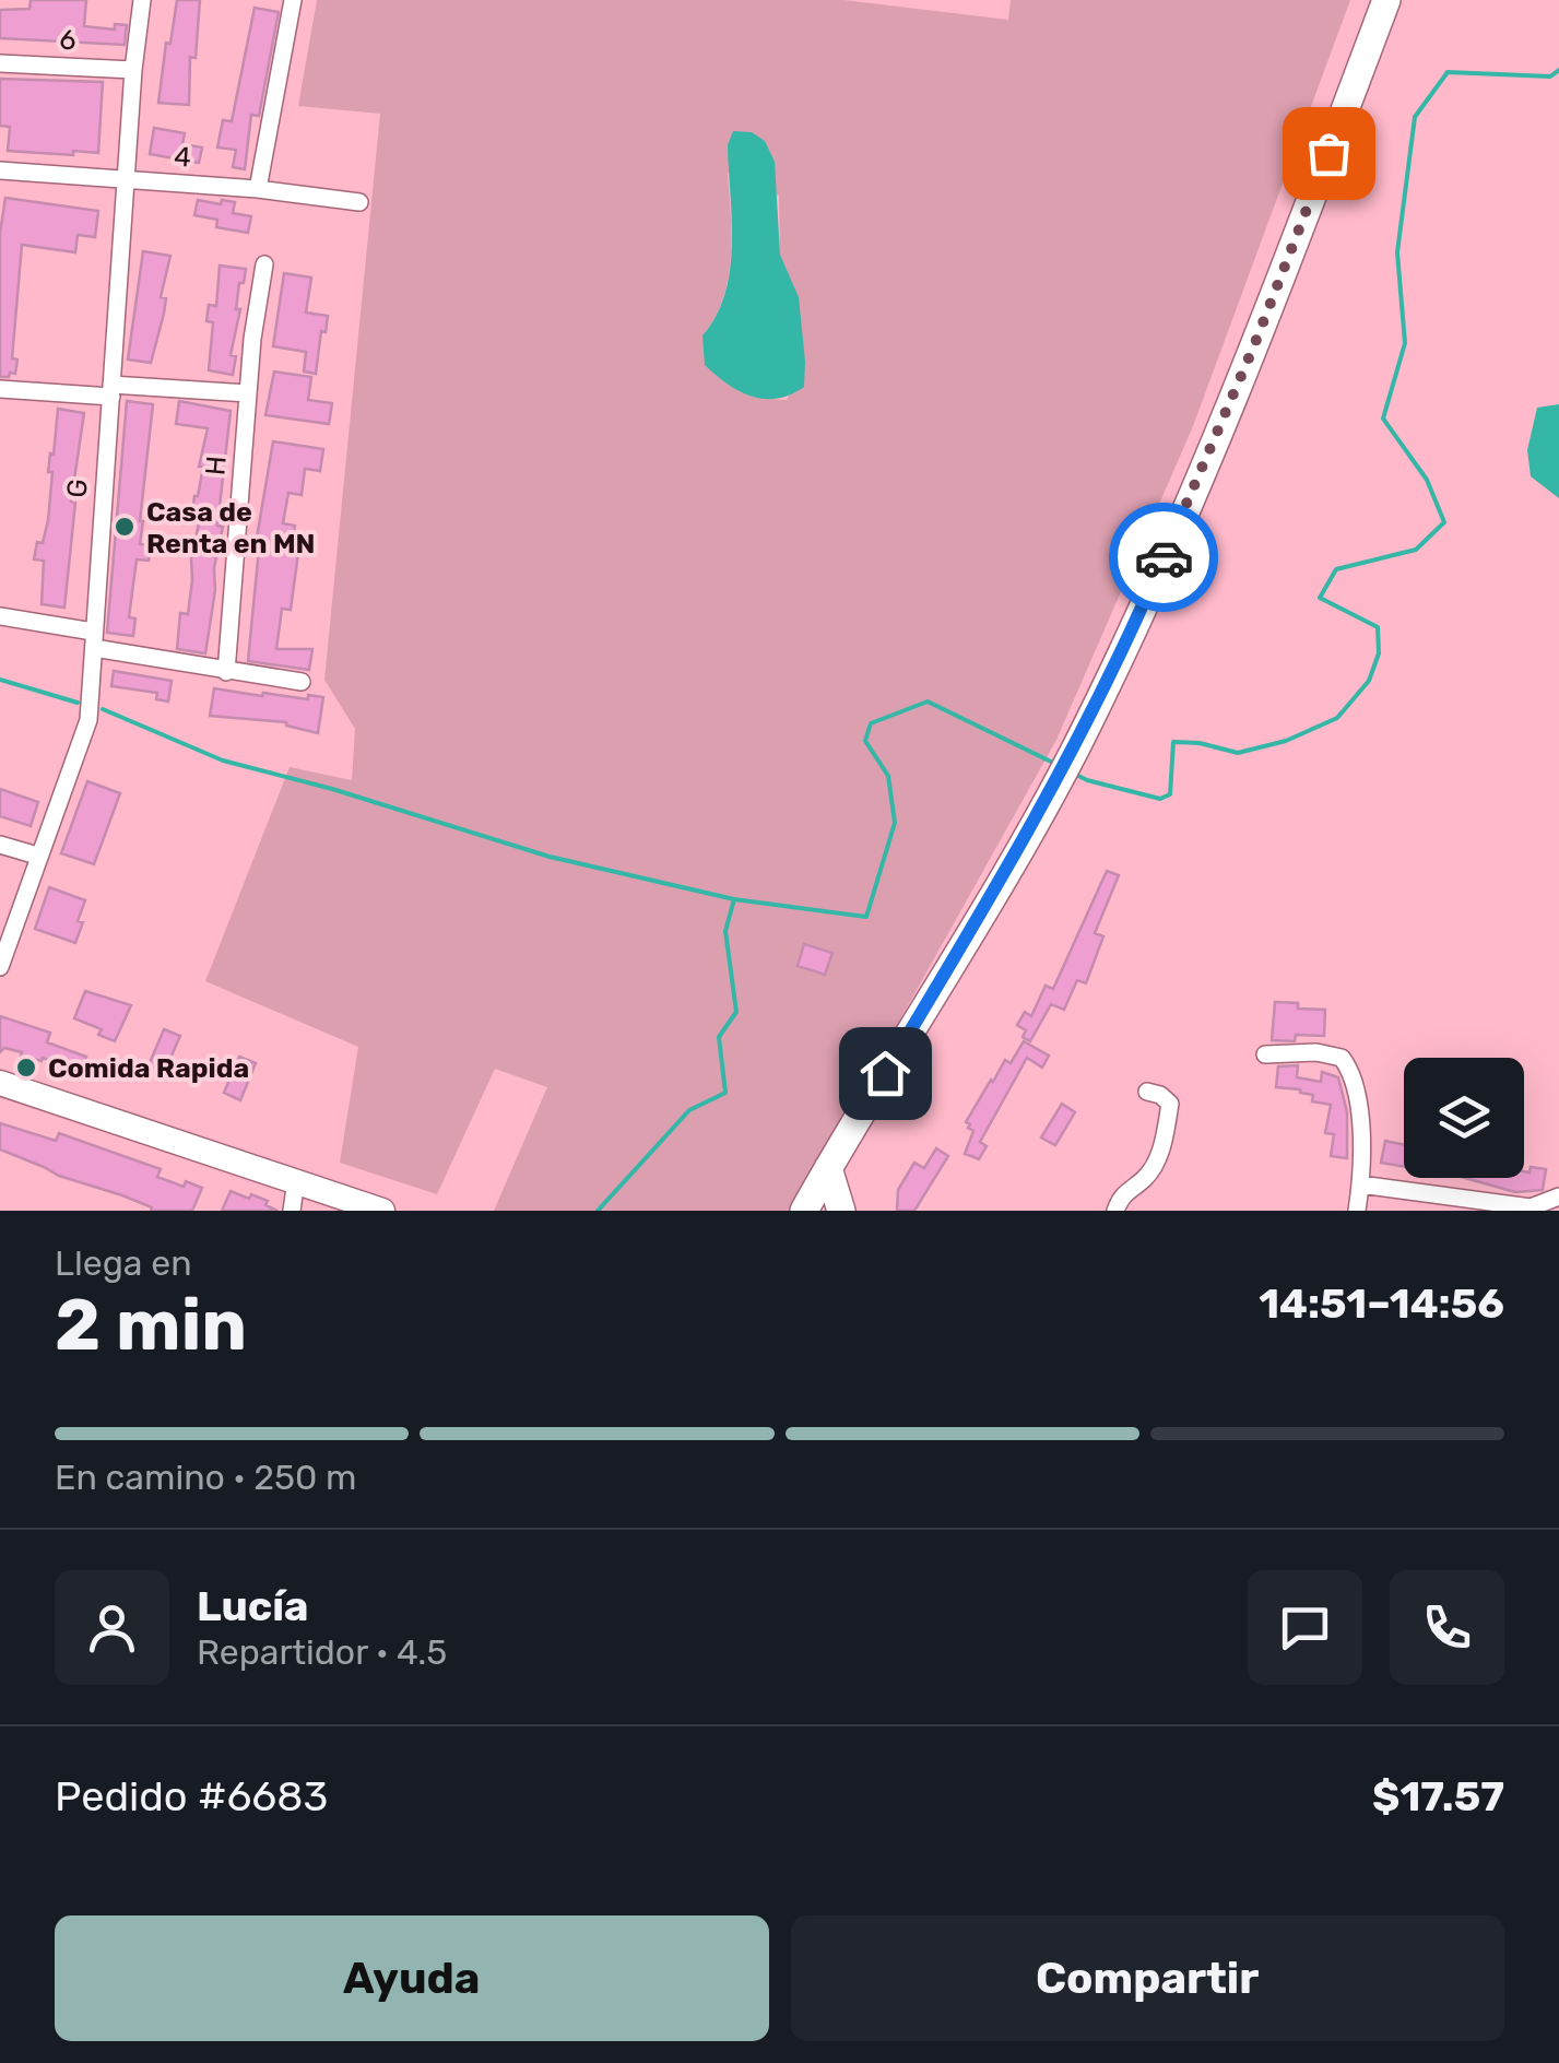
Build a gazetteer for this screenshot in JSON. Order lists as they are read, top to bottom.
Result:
{
  "streets": {
    "street": [
      "6",
      "4",
      "H",
      "G"
    ]
  },
  "crossings": [
    ["6", "G"],
    ["4", "G"]
  ],
  "places": ["Casa de Renta en MN", "Comida Rapida"],
  "page": {
    "heading": ["2 min", "Llega en", "14:51–14:56"],
    "panel": [
      "Lucía",
      "Repartidor · 4.5",
      "Pedido #6683",
      "$17.57"
    ],
    "bar": "En camino · 250 m",
    "buttons": ["Ayuda", "Compartir"]
  }
}
